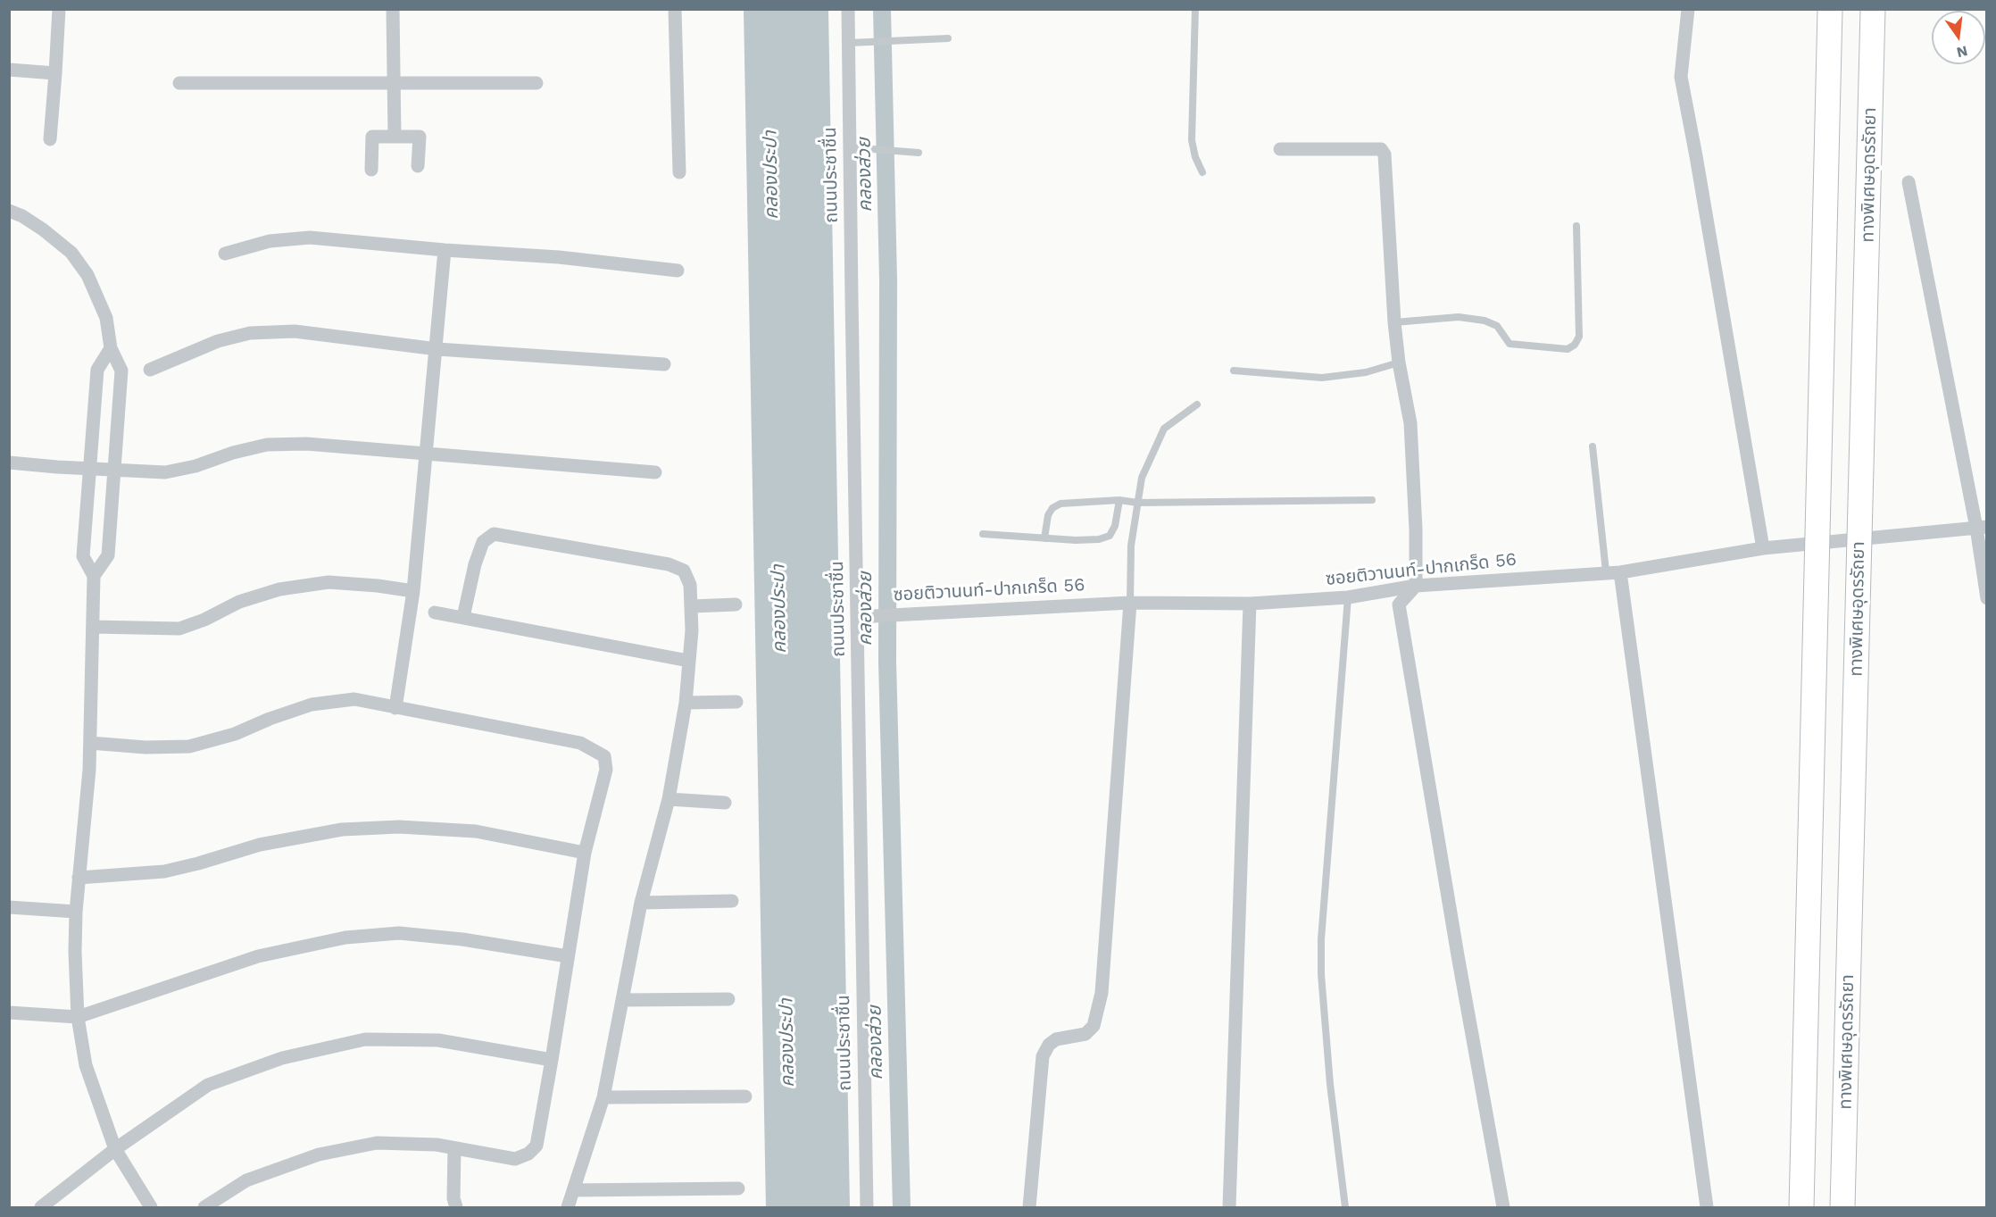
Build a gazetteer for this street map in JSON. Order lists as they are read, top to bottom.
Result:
{
  "streets": {
    "highway": ["ทางพิเศษอุดรรัถยา"],
    "street": ["ถนนประชาชื่น", "ซอยติวานนท์-ปากเกร็ด 56"]
  },
  "crossings": [
    ["ถนนประชาชื่น", "ซอยติวานนท์-ปากเกร็ด 56"]
  ],
  "water": ["คลองประปา", "คลองส่วย"],
  "north": "bottom"
}
